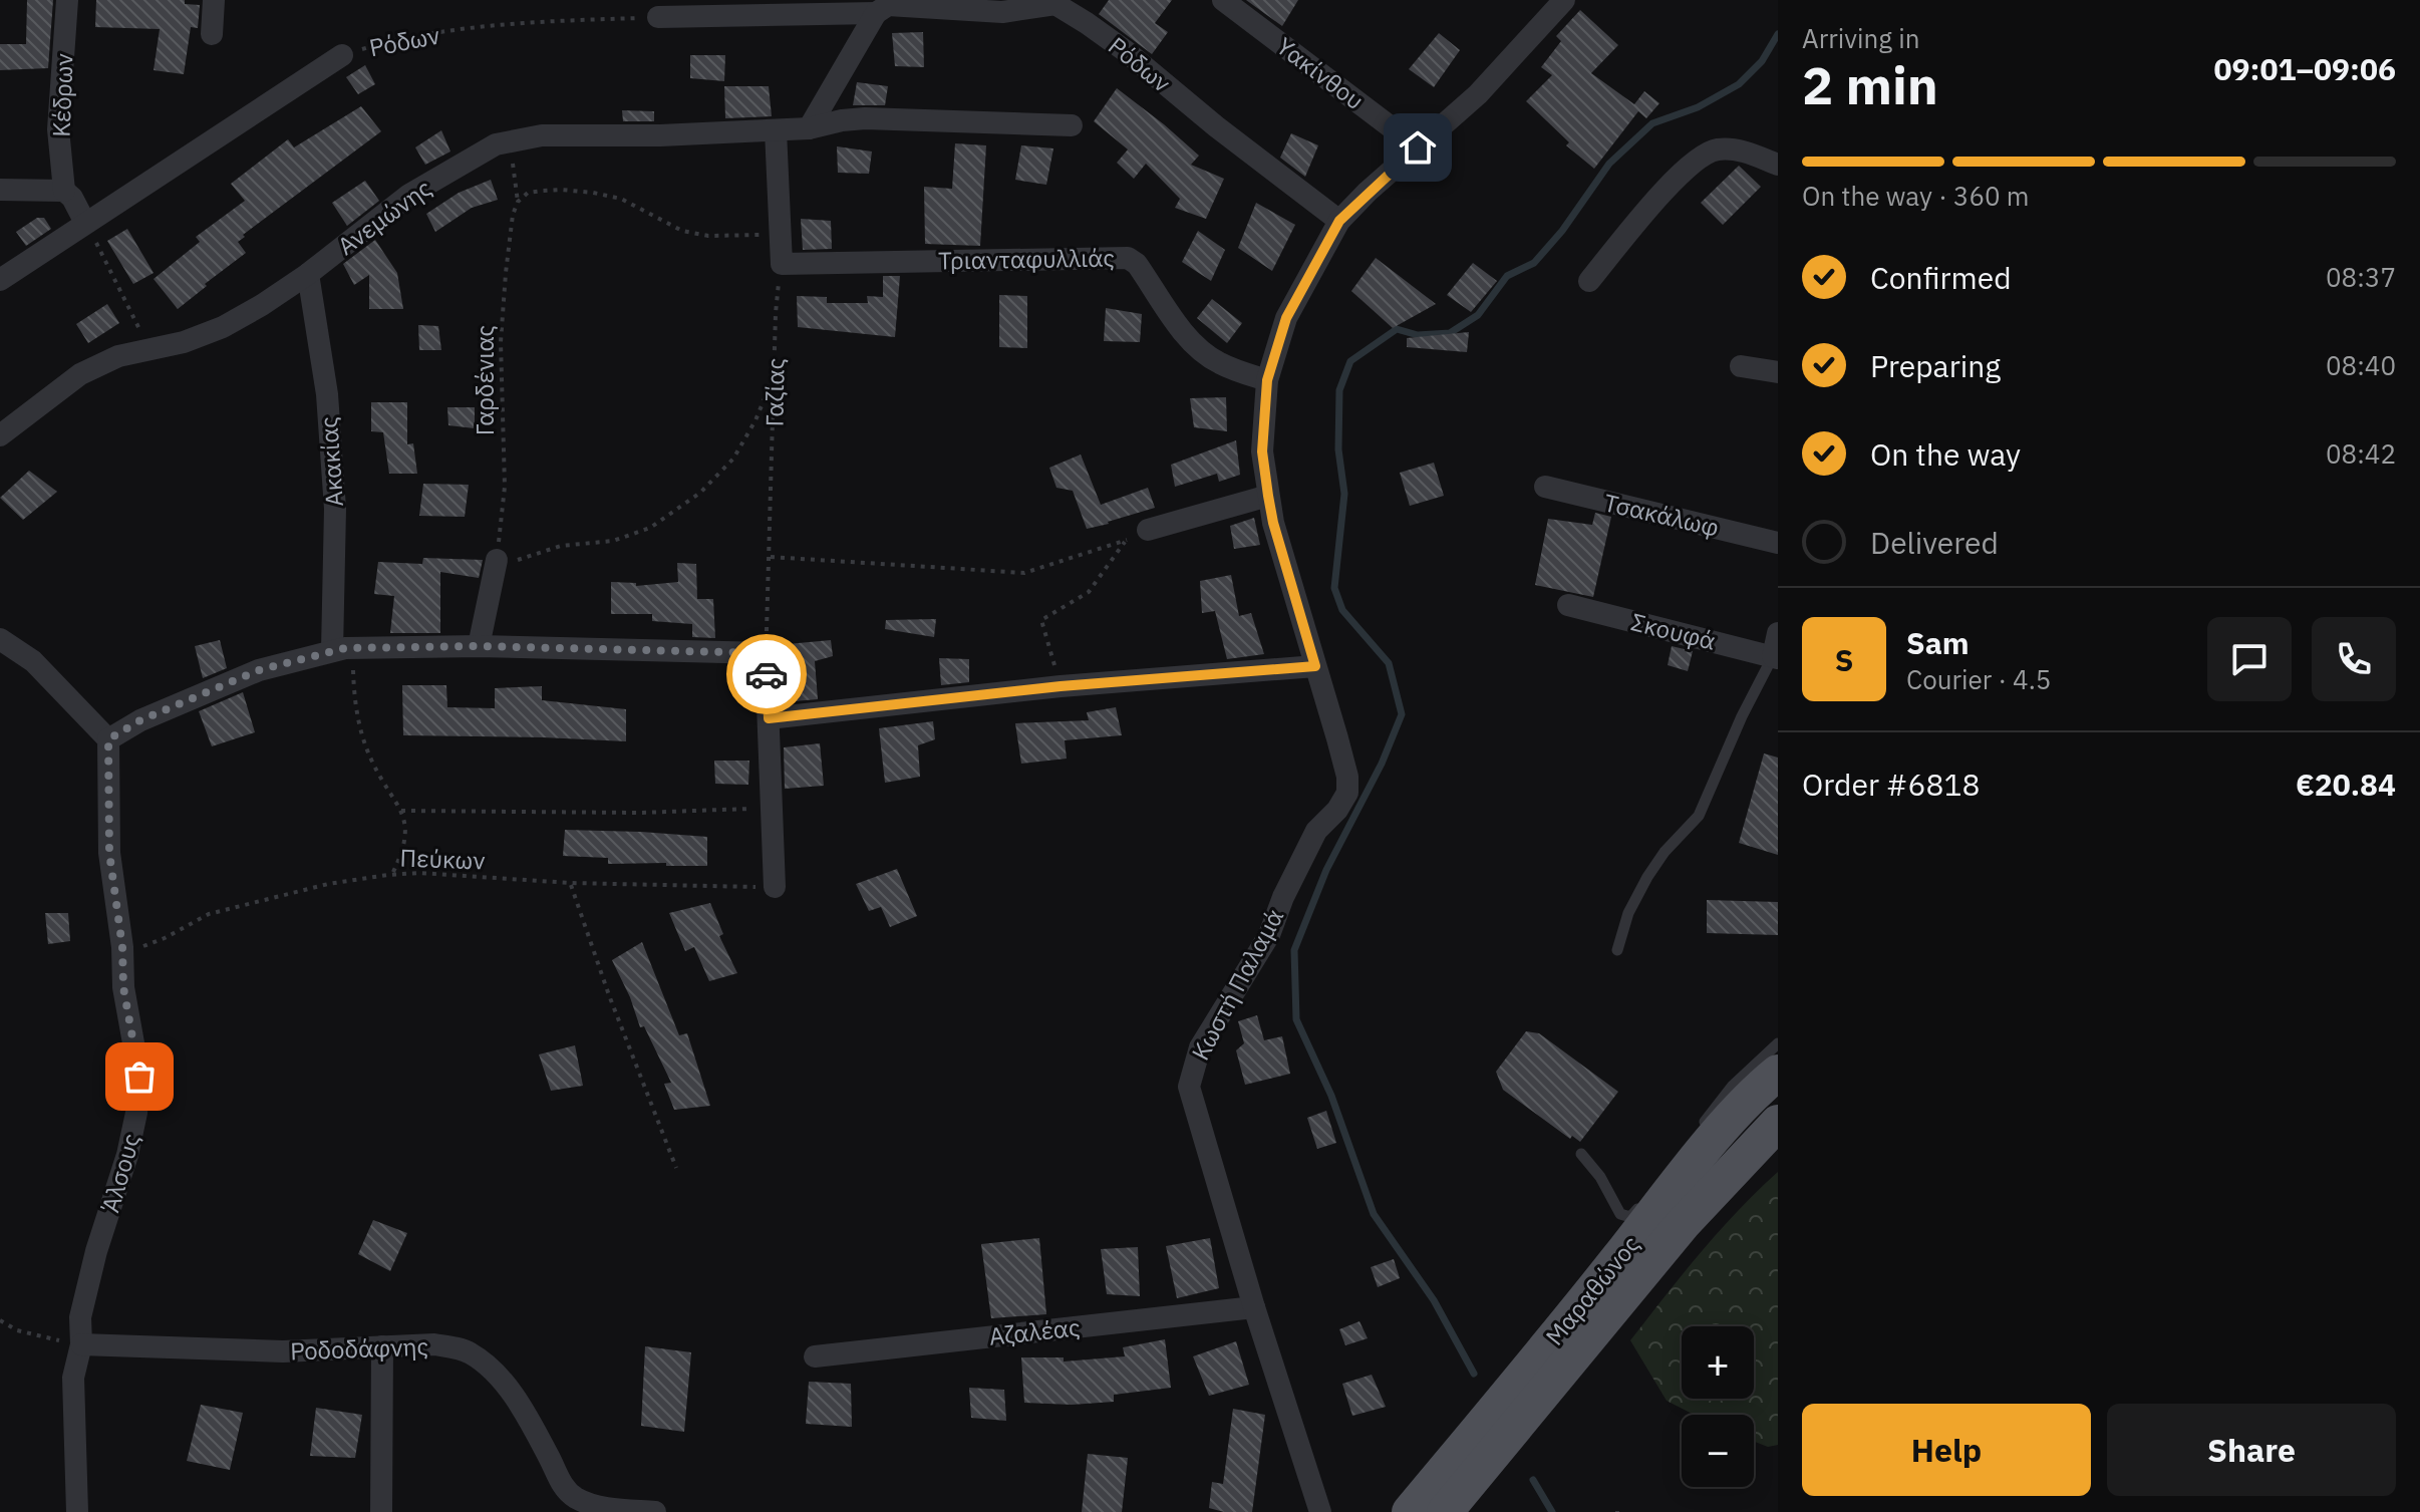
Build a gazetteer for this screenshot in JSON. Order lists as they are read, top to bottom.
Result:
{
  "streets": {
    "main road": ["Μαραθώνος"],
    "street": [
      "Ρόδων",
      "Υακίνθου",
      "Κέδρων",
      "Ανεμώνης",
      "Τριανταφυλλιάς",
      "Ακακίας",
      "Τσακάλωφ",
      "Σκουφά",
      "Κωστή Παλαμά",
      "Άλσους",
      "Αζαλέας",
      "Ροδοδάφνης"
    ],
    "path": ["Γαρδένιας", "Γαζίας", "Πεύκων"]
  },
  "crossings": [
    ["Ρόδων", "Κωστή Παλαμά"],
    ["Υακίνθου", "Κωστή Παλαμά"],
    ["Ανεμώνης", "Γαρδένιας"],
    ["Ανεμώνης", "Ακακίας"],
    ["Τριανταφυλλιάς", "Γαζίας"],
    ["Τριανταφυλλιάς", "Κωστή Παλαμά"],
    ["Πεύκων", "Άλσους"],
    ["Κωστή Παλαμά", "Αζαλέας"],
    ["Άλσους", "Ροδοδάφνης"]
  ],
  "page": {
    "heading": ["2 min", "Arriving in", "09:01–09:06"],
    "panel": [
      "Sam",
      "Courier · 4.5",
      "Order #6818",
      "€20.84"
    ],
    "bar": "On the way · 360 m",
    "list": [
      ["Confirmed", "08:37"],
      ["Preparing", "08:40"],
      ["On the way", "08:42"],
      "Delivered"
    ],
    "round": "S",
    "map_buttons": ["+", "−"],
    "buttons": ["Help", "Share"]
  }
}
